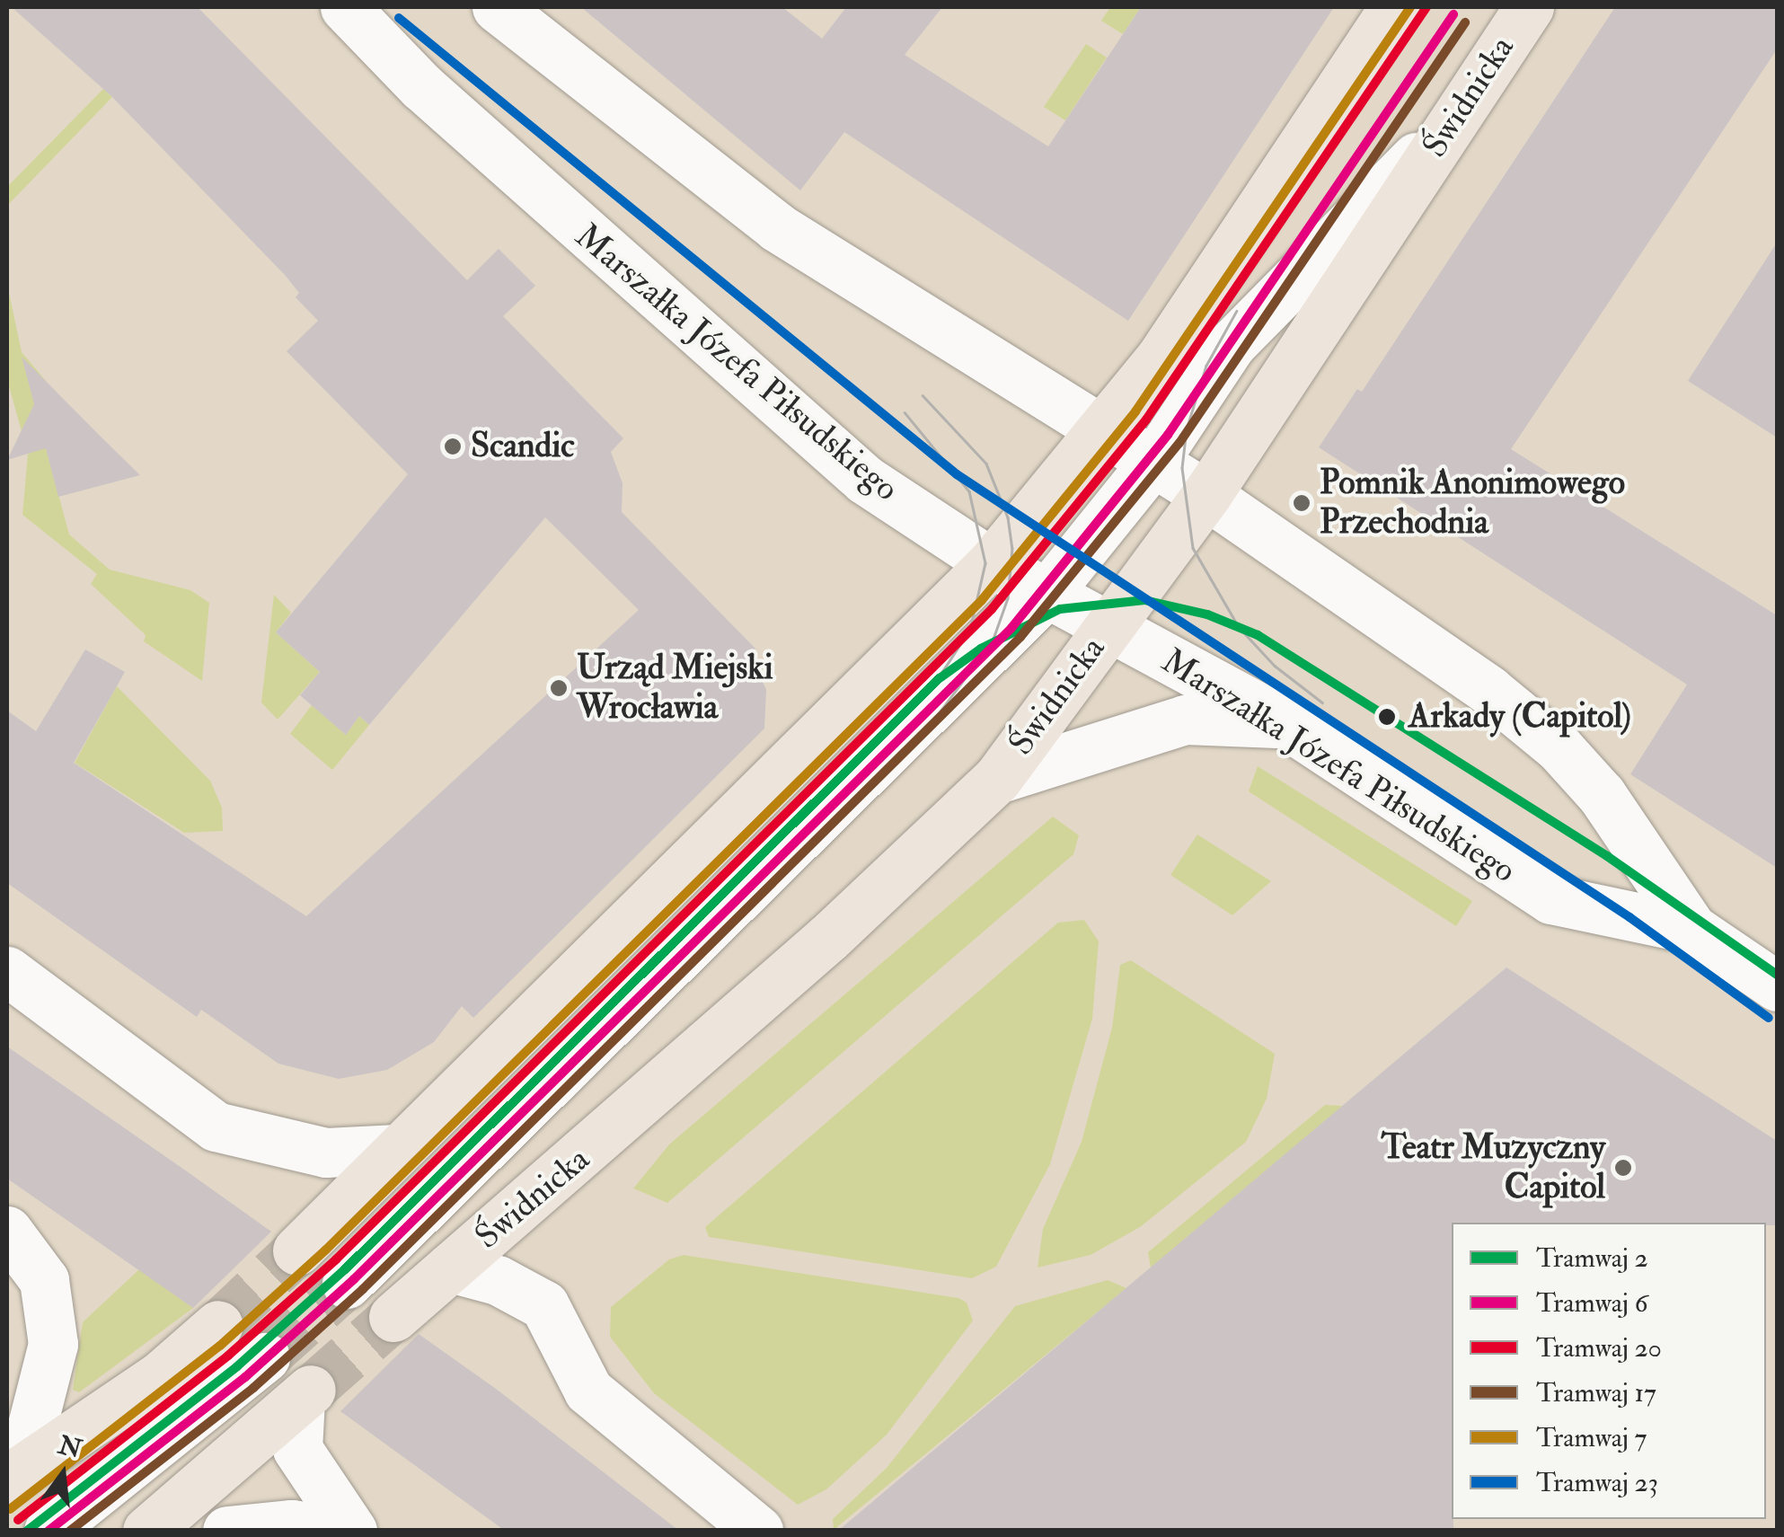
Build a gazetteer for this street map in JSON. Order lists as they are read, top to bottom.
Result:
{
  "streets": {
    "main road": ["Świdnicka"],
    "street": ["Marszałka Józefa Piłsudskiego"]
  },
  "crossings": [
    ["Świdnicka", "Marszałka Józefa Piłsudskiego"]
  ],
  "places": [
    "Scandic",
    "Pomnik Anonimowego Przechodnia",
    "Urząd Miejski Wrocławia",
    "Arkady (Capitol)",
    "Teatr Muzyczny Capitol"
  ],
  "lines": [
    "tram line 20",
    "tram line 7",
    "tram line 6",
    "tram line 23",
    "tram line 17",
    "tram line 2"
  ],
  "legend": [
    "Tramwaj 2",
    "Tramwaj 6",
    "Tramwaj 20",
    "Tramwaj 17",
    "Tramwaj 7",
    "Tramwaj 23"
  ],
  "north": "top"
}
